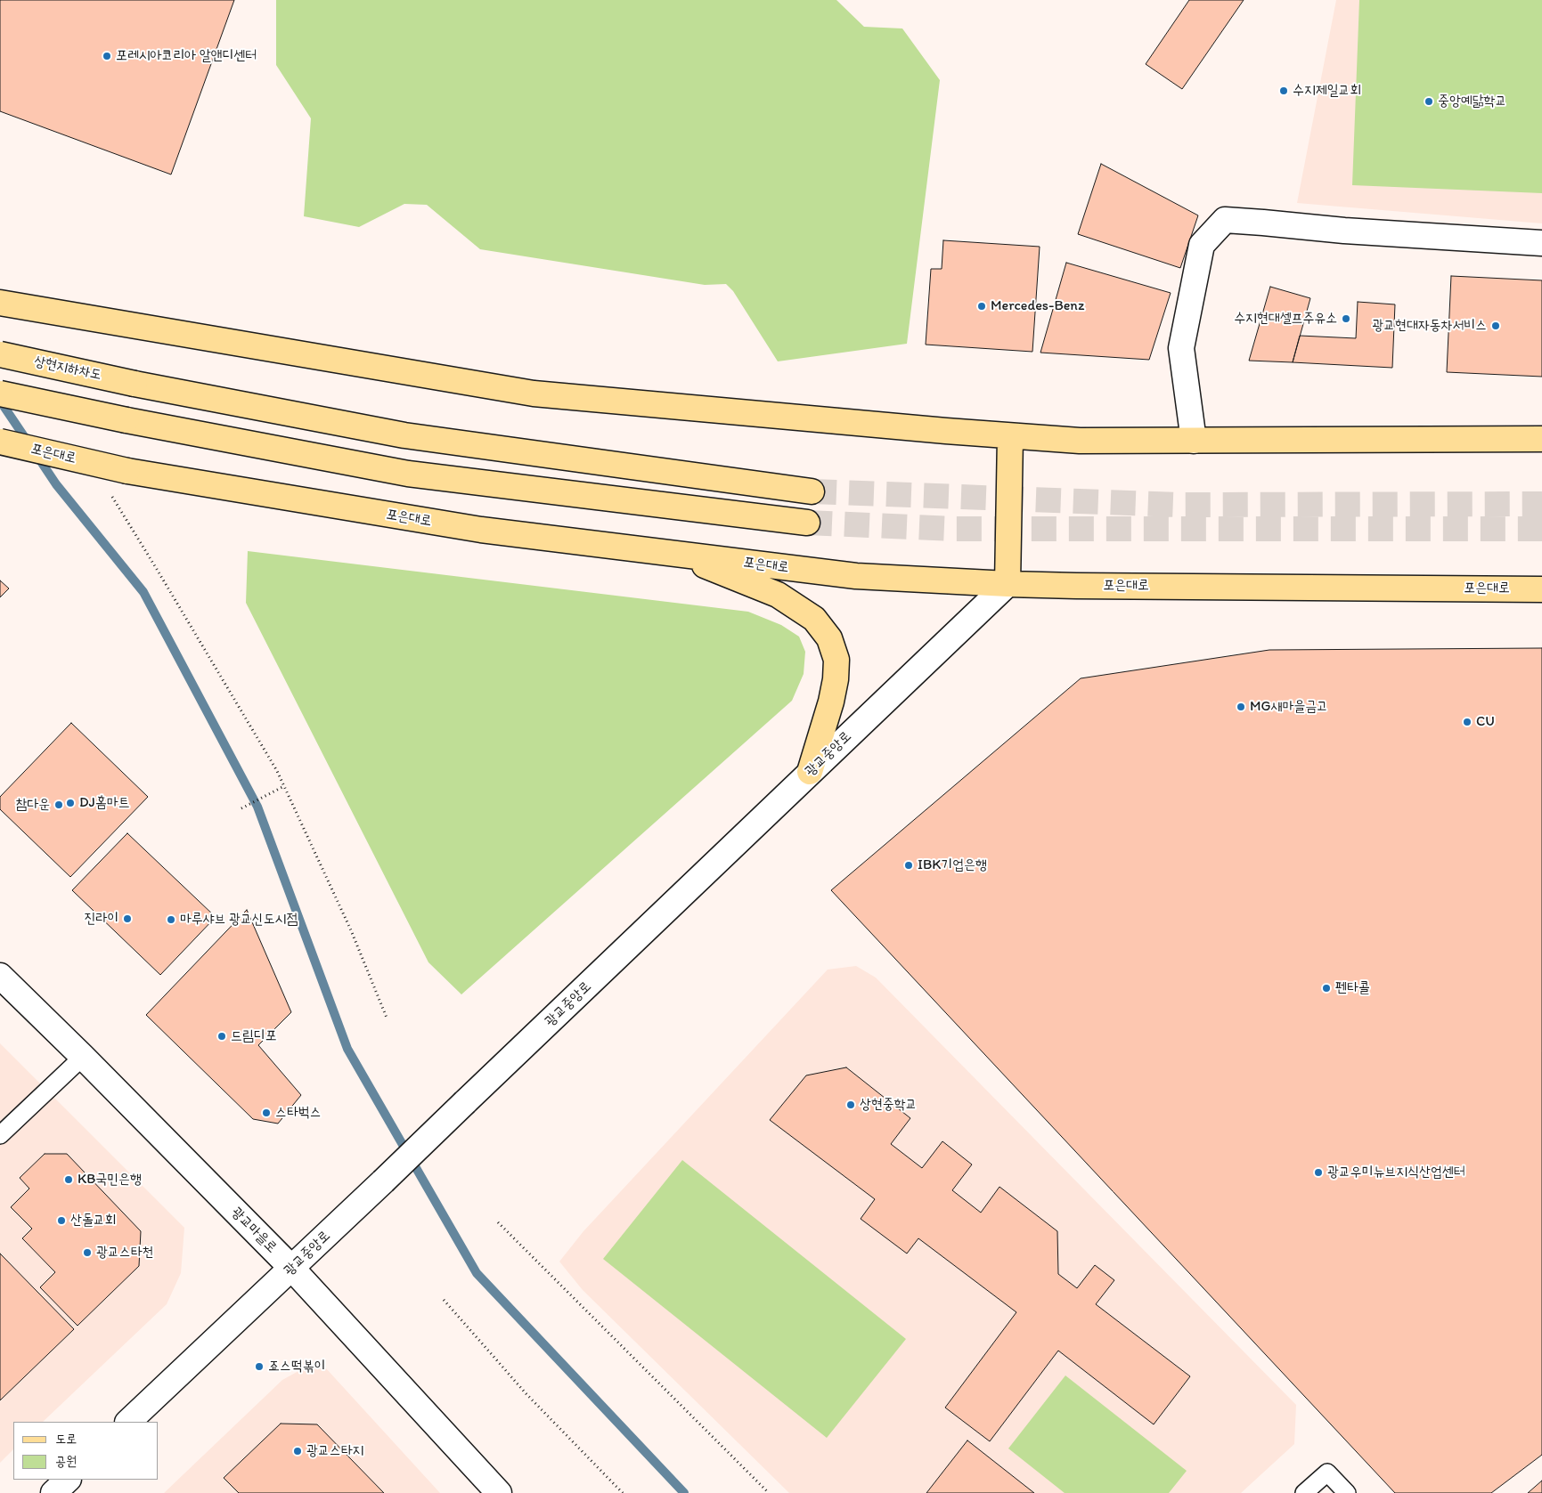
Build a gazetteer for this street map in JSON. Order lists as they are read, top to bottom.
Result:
{
  "streets": {
    "main road": ["상현지하차도", "포은대로"],
    "street": ["광교중앙로", "광교마을로"]
  },
  "crossings": [
    ["포은대로", "광교중앙로"],
    ["광교중앙로", "광교마을로"]
  ],
  "places": [
    "포레시아코리아 알앤디센터",
    "수지제일교회",
    "중앙예닮학교",
    "Mercedes-Benz",
    "수지현대셀프주유소",
    "광교현대자동차서비스",
    "MG새마을금고",
    "CU",
    "DJ홈마트",
    "참다운",
    "IBK기업은행",
    "진라이",
    "마루샤브 광교신도시점",
    "펜타콜",
    "드림디포",
    "상현중학교",
    "스타벅스",
    "광교우미뉴브지식산업센터",
    "KB국민은행",
    "산돌교회",
    "광교스타천",
    "죠스떡볶이",
    "광교스타지"
  ],
  "legend": ["도로", "공원"]
}
